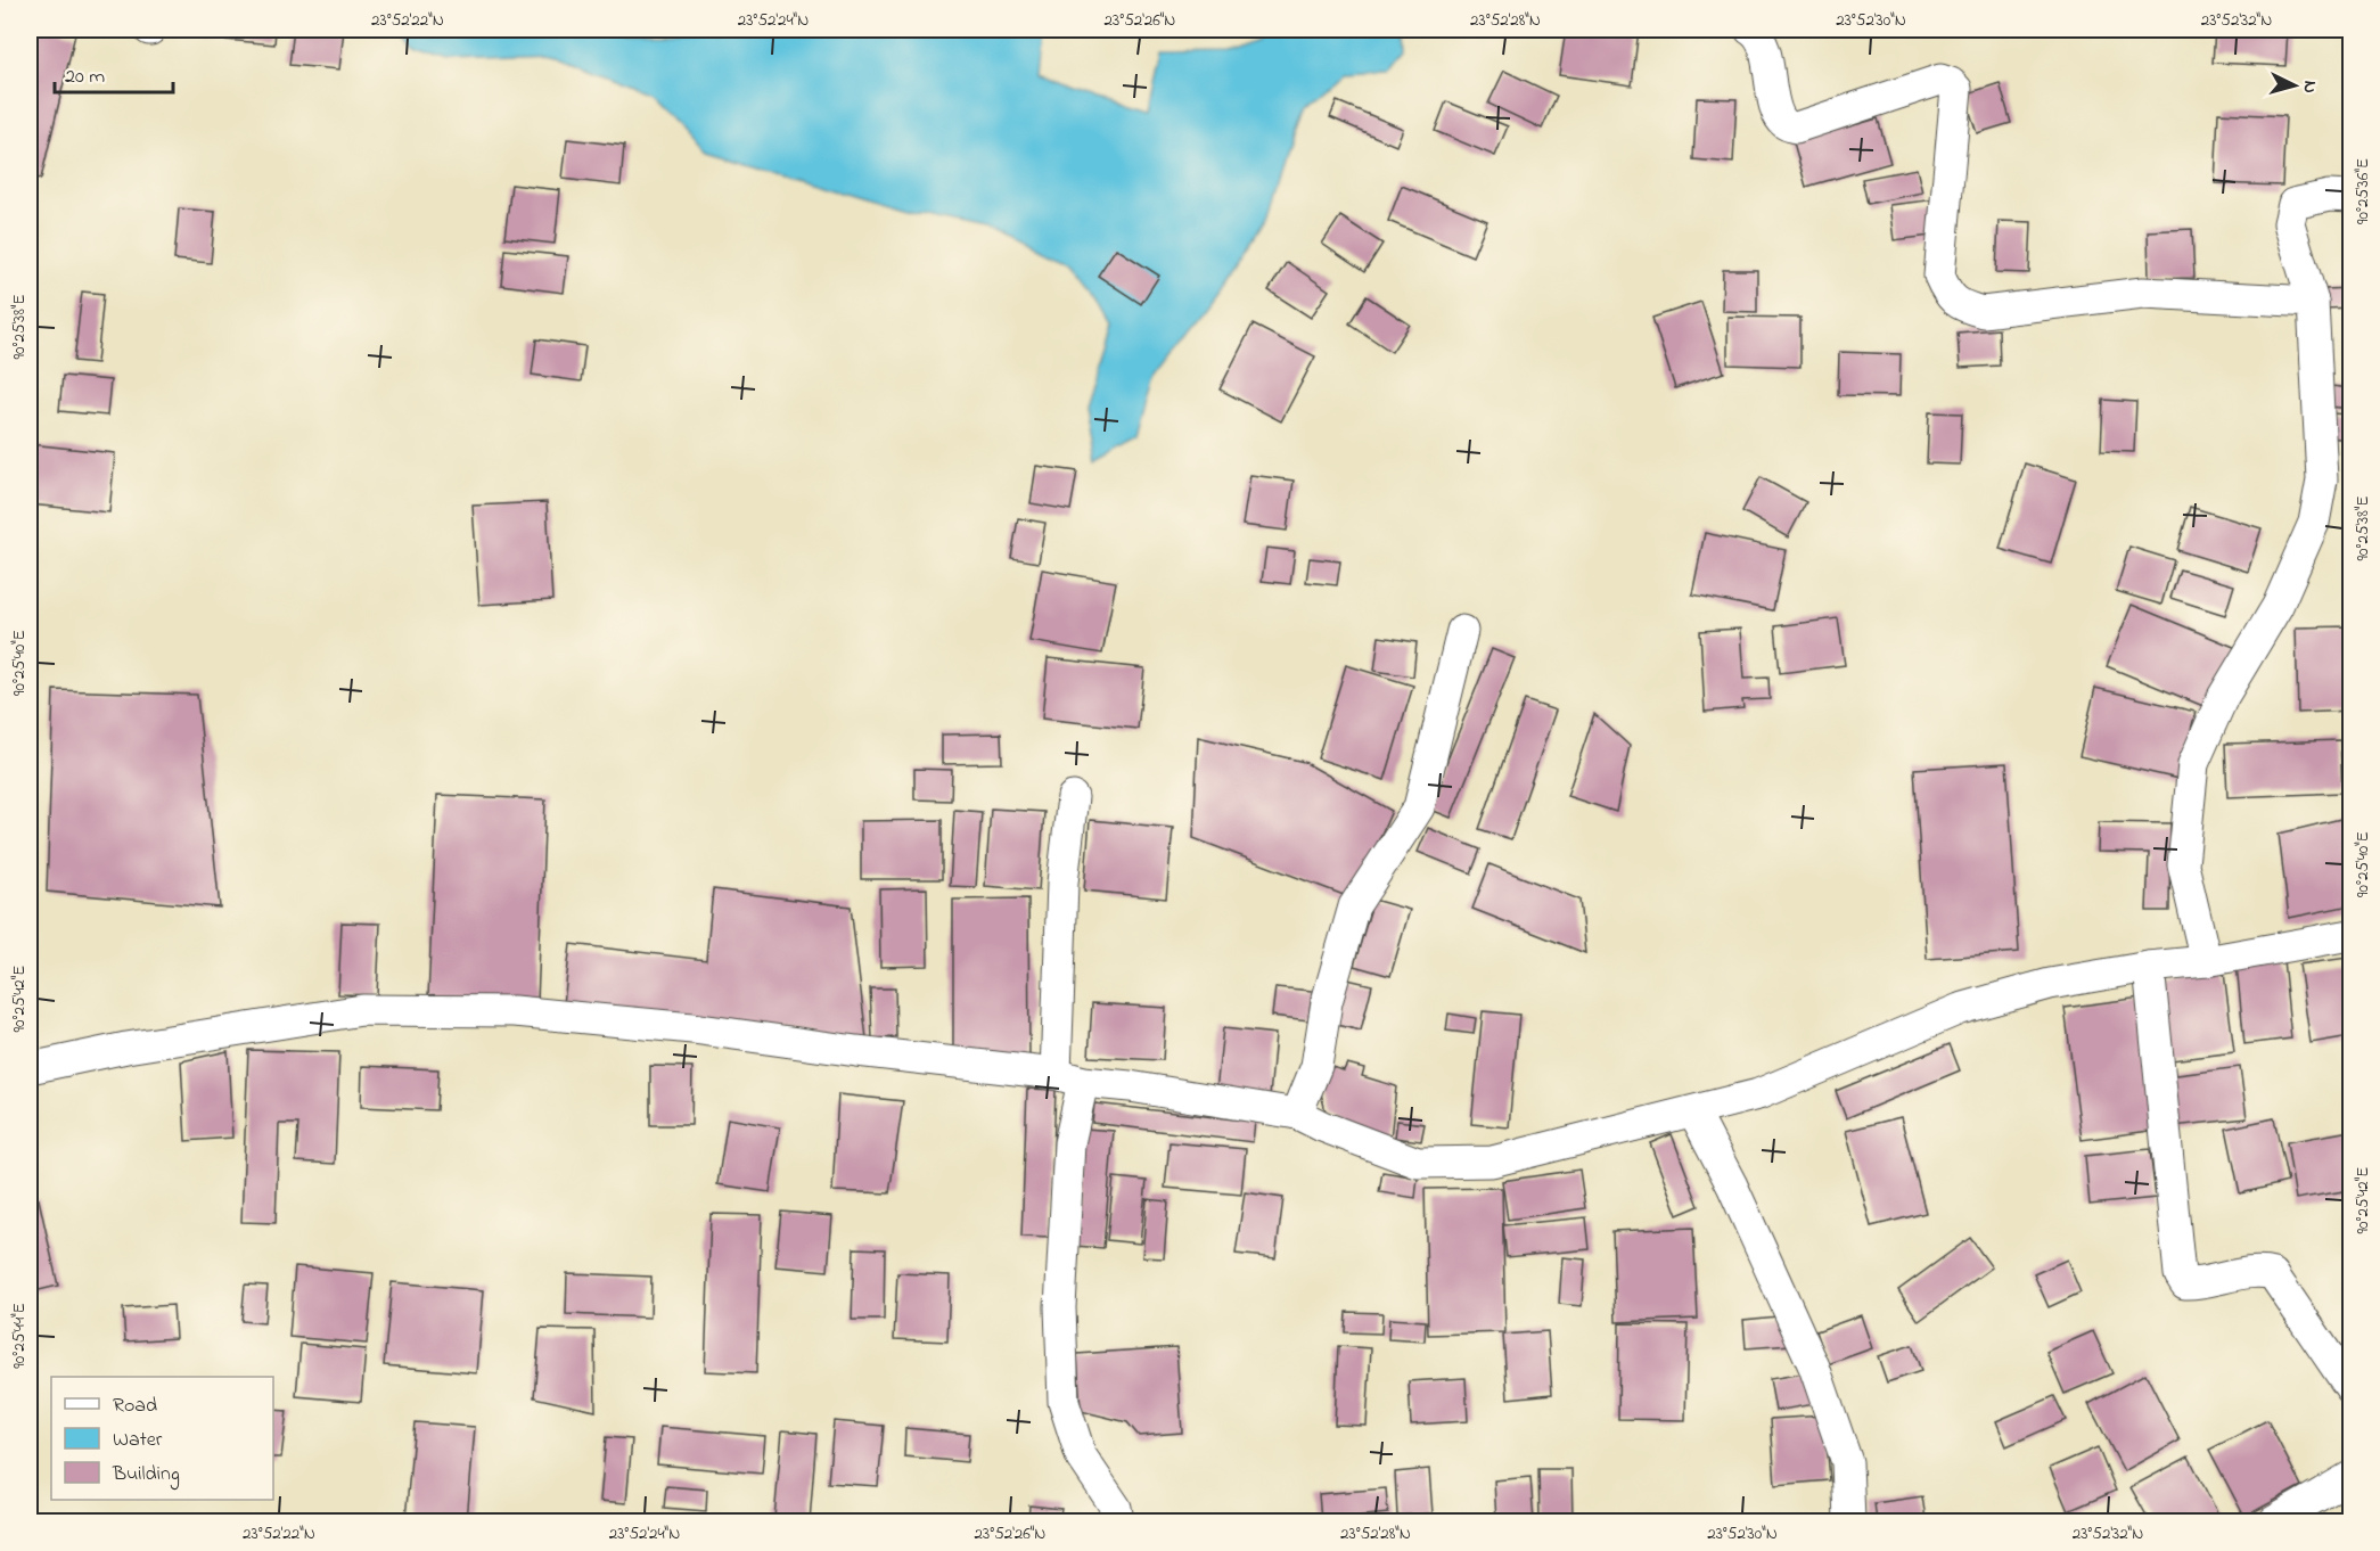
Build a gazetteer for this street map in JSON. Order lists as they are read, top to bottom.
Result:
{
  "legend": ["Road", "Water", "Building"],
  "scale_bar": "20 m",
  "north": "right",
  "coordinates": [
    "23°52'22\"N",
    "23°52'24\"N",
    "23°52'26\"N",
    "23°52'28\"N",
    "23°52'30\"N",
    "23°52'32\"N",
    "90°25'36\"E",
    "90°25'38\"E",
    "90°25'40\"E",
    "90°25'42\"E",
    "90°25'44\"E"
  ]
}
